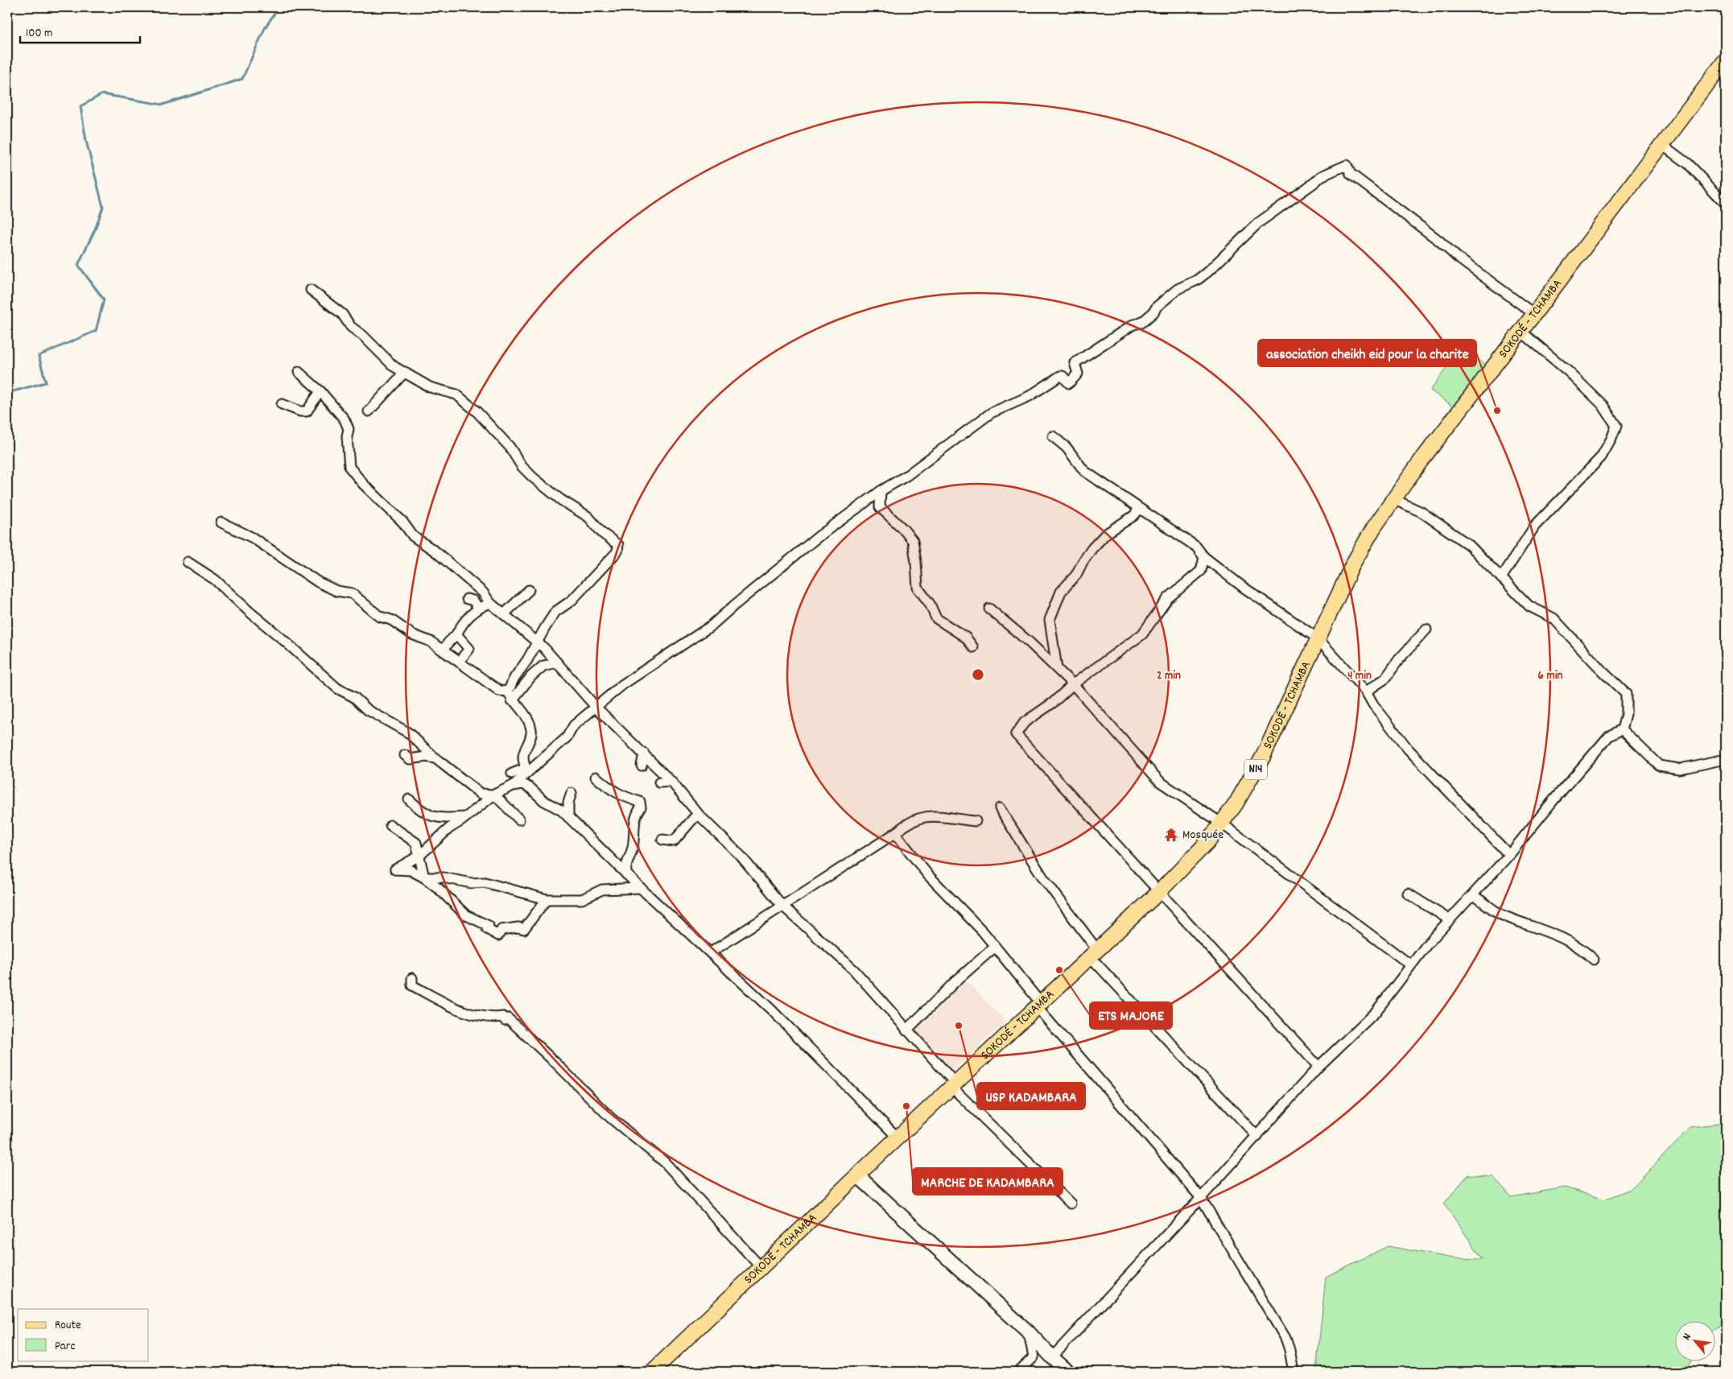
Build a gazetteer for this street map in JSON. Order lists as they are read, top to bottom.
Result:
{
  "streets": {
    "main road": ["SOKODÉ - TCHAMBA", "N14"]
  },
  "places": {
    "other": [
      "association cheikh eid pour la charite",
      "ETS MAJORE",
      "USP KADAMBARA",
      "MARCHE DE KADAMBARA"
    ],
    "temple": ["Mosquée"]
  },
  "legend": ["Route", "Parc"],
  "scale_bar": "100 m",
  "north": "top left",
  "rings": ["2 min", "4 min", "6 min"]
}
